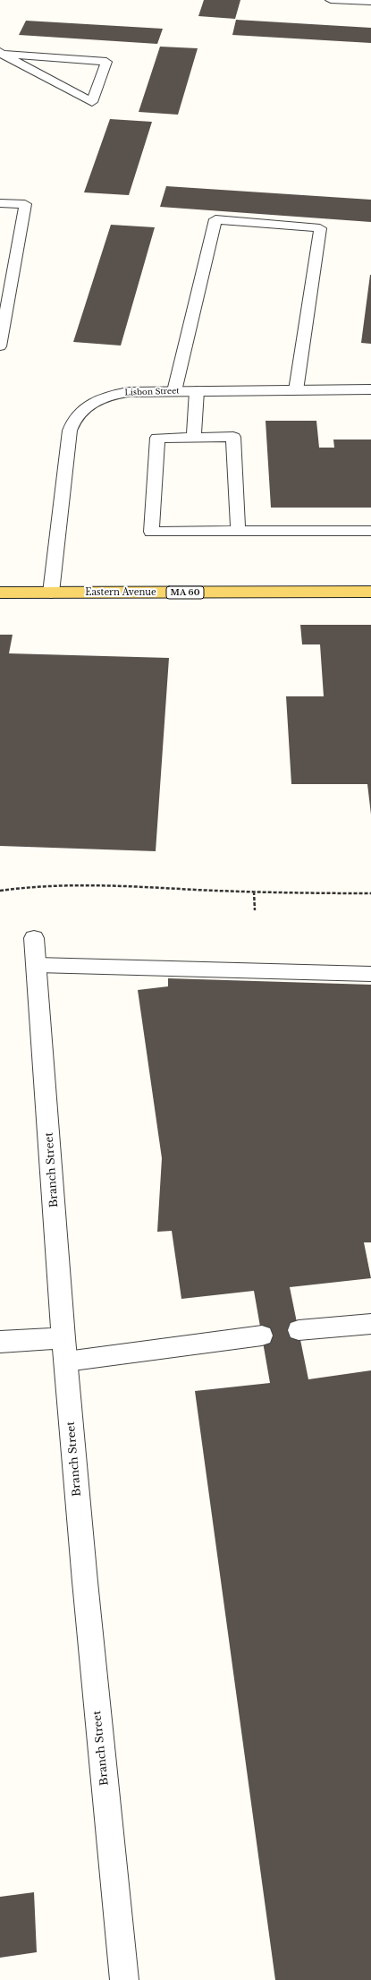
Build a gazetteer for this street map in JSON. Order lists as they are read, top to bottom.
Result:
{
  "streets": {
    "main road": ["Eastern Avenue", "MA 60"],
    "street": ["Lisbon Street", "Branch Street"]
  },
  "crossings": [
    ["Lisbon Street", "Eastern Avenue"]
  ]
}
